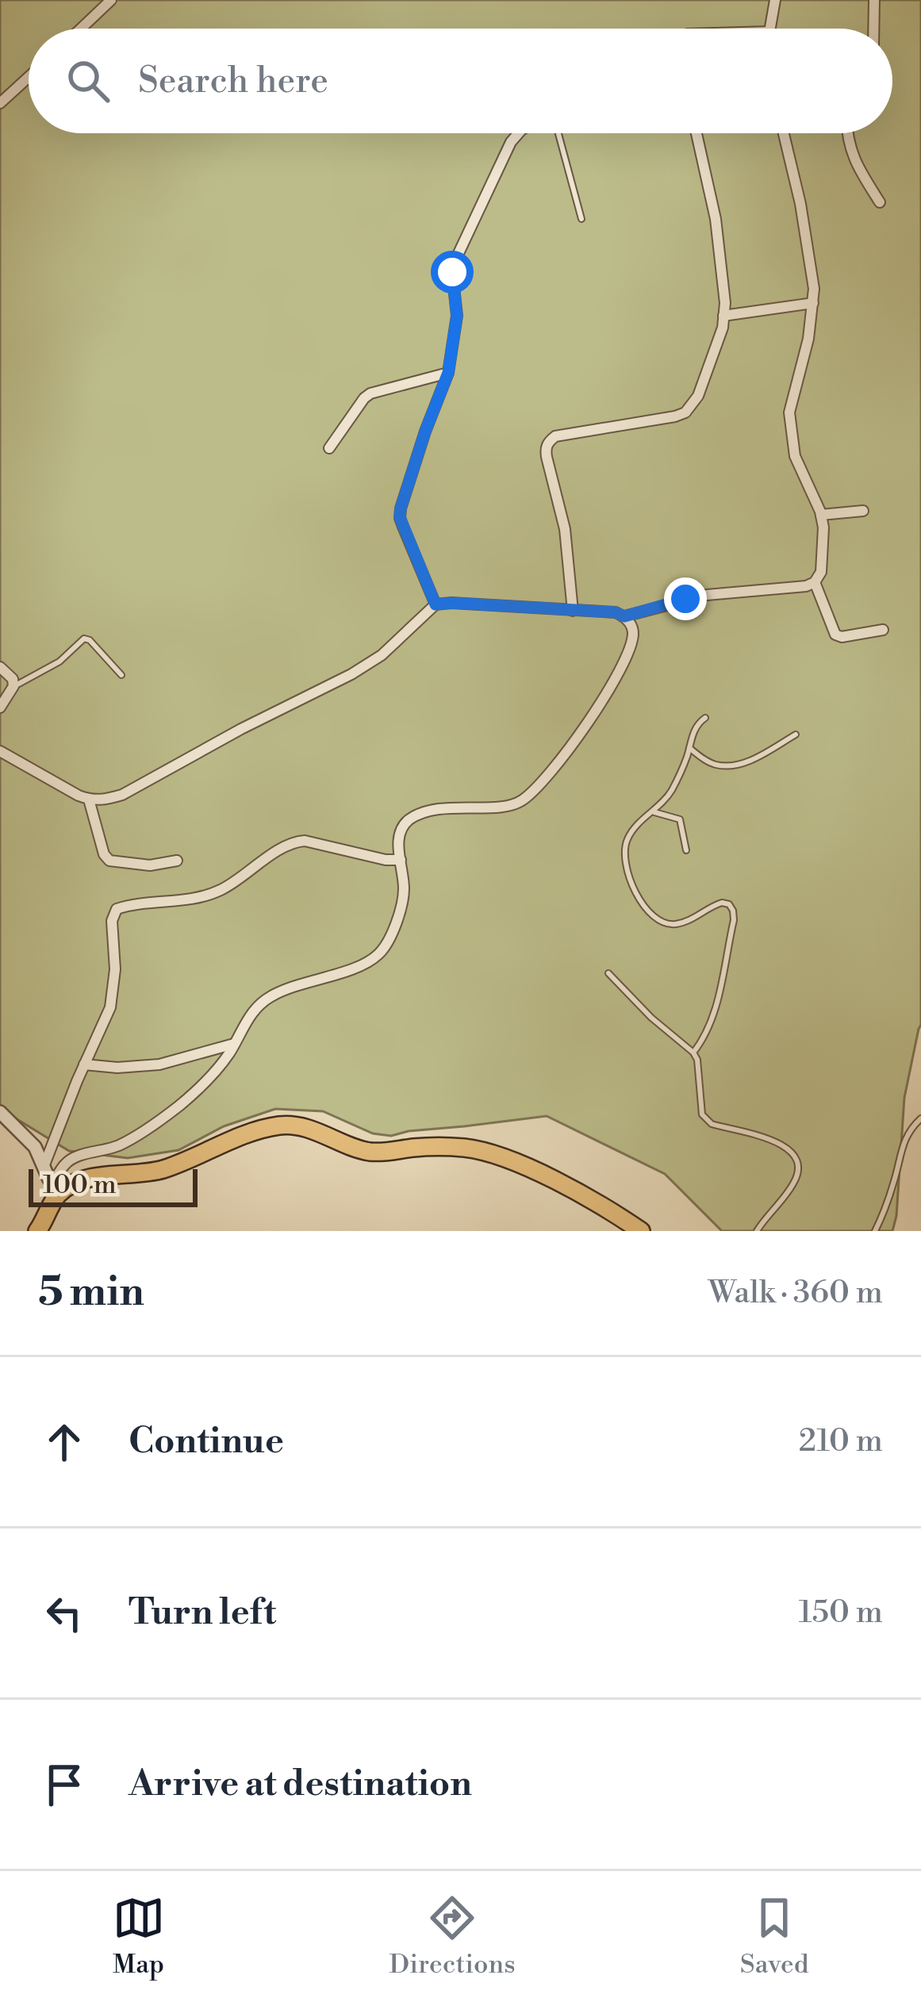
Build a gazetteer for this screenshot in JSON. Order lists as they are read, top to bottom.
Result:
{
  "scale_bar": "100 m",
  "page": {
    "search": "Search here",
    "scale": "100 m",
    "heading": ["5 min", "Walk · 360 m"],
    "list": [
      ["Continue", "210 m"],
      ["Turn left", "150 m"],
      "Arrive at destination"
    ],
    "nav": ["Map", "Directions", "Saved"]
  }
}
